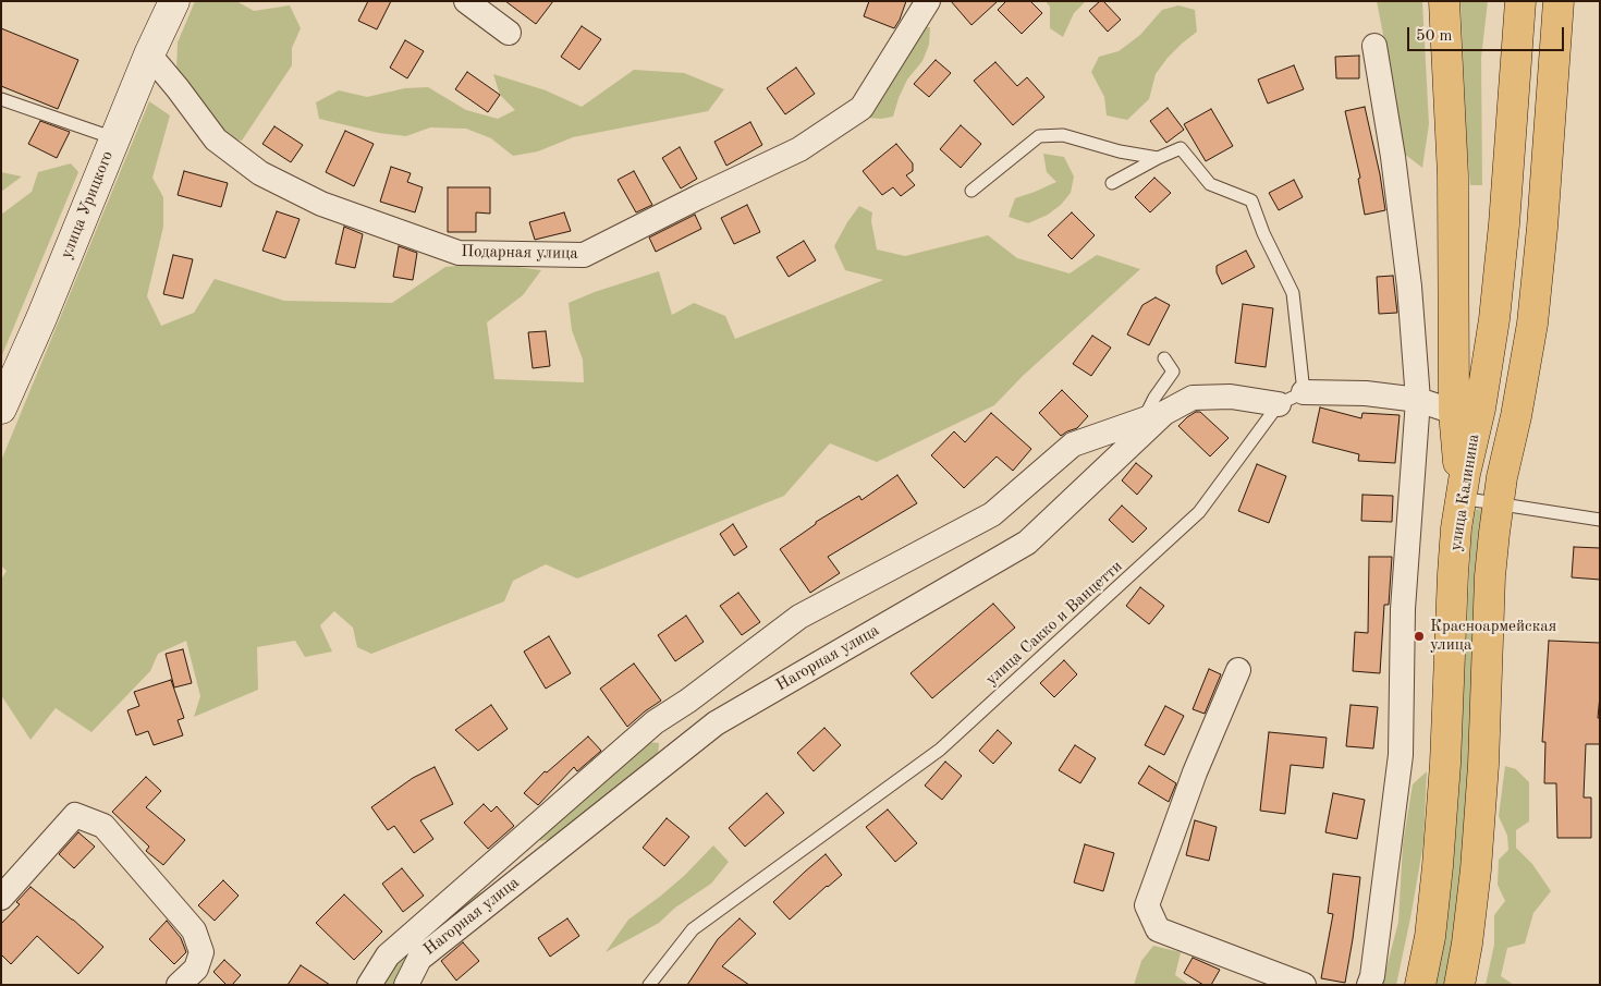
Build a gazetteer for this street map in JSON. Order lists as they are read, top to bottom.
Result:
{
  "streets": {
    "main road": ["улица Урицкого", "улица Калинина"],
    "street": ["Подарная улица", "Нагорная улица"],
    "lane": ["улица Сакко и Ванцетти"]
  },
  "crossings": [
    ["улица Урицкого", "Подарная улица"],
    ["улица Сакко и Ванцетти", "Нагорная улица"]
  ],
  "places": ["Красноармейская улица"],
  "scale_bar": "50 m"
}
